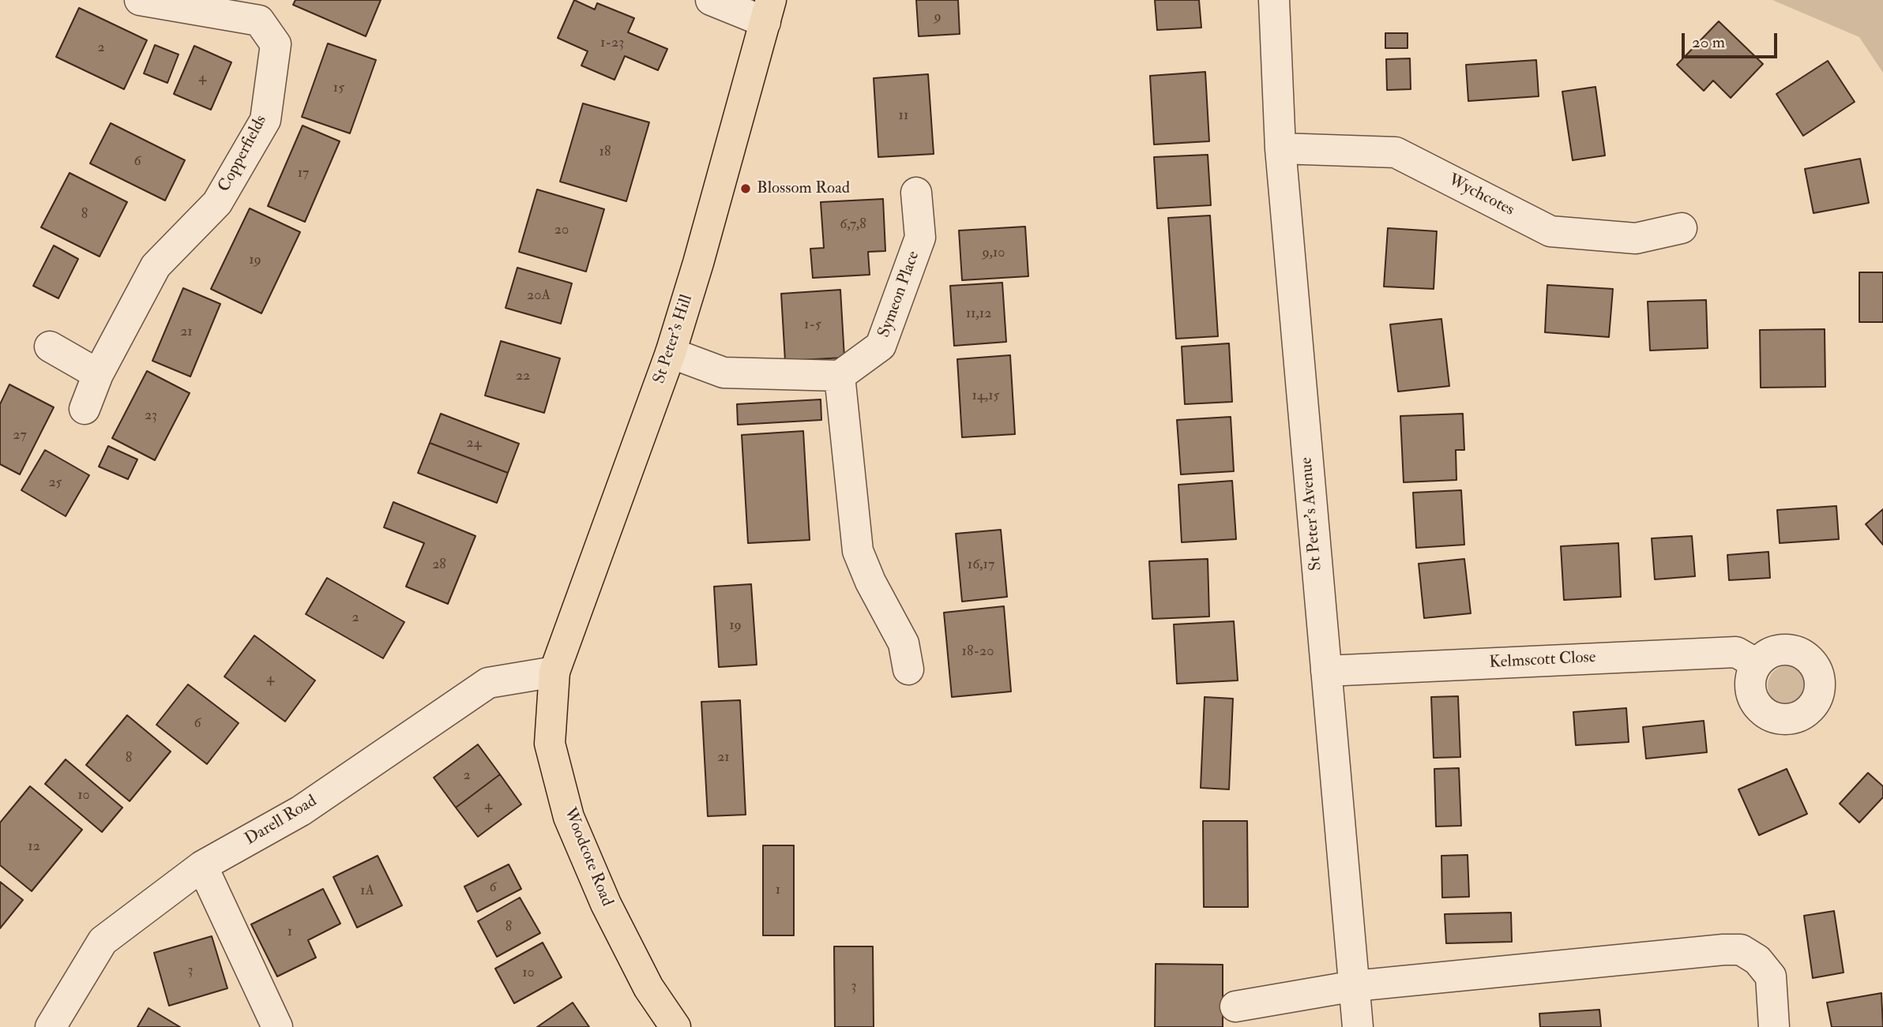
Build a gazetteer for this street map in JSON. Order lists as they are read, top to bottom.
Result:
{
  "streets": {
    "main road": ["St Peter's Hill", "Woodcote Road"],
    "street": [
      "Copperfields",
      "Wychcotes",
      "Symeon Place",
      "St Peter's Avenue",
      "Kelmscott Close",
      "Darell Road"
    ]
  },
  "crossings": [
    ["Wychcotes", "St Peter's Avenue"],
    ["St Peter's Hill", "Darell Road"],
    ["St Peter's Hill", "Woodcote Road"],
    ["St Peter's Avenue", "Kelmscott Close"],
    ["Darell Road", "Woodcote Road"]
  ],
  "places": ["Blossom Road"],
  "house_numbers": [
    "9",
    "1-23",
    "2",
    "4",
    "15",
    "11",
    "18",
    "6",
    "17",
    "8",
    "6,7,8",
    "20",
    "9,10",
    "19",
    "20A",
    "11,12",
    "1-5",
    "21",
    "22",
    "14,15",
    "23",
    "27",
    "24",
    "25",
    "28",
    "16,17",
    "2",
    "19",
    "18-20",
    "4",
    "6",
    "21",
    "8",
    "2",
    "10",
    "4",
    "12",
    "6",
    "1",
    "1A",
    "8",
    "1",
    "3",
    "10",
    "3"
  ],
  "scale_bar": "20 m"
}
